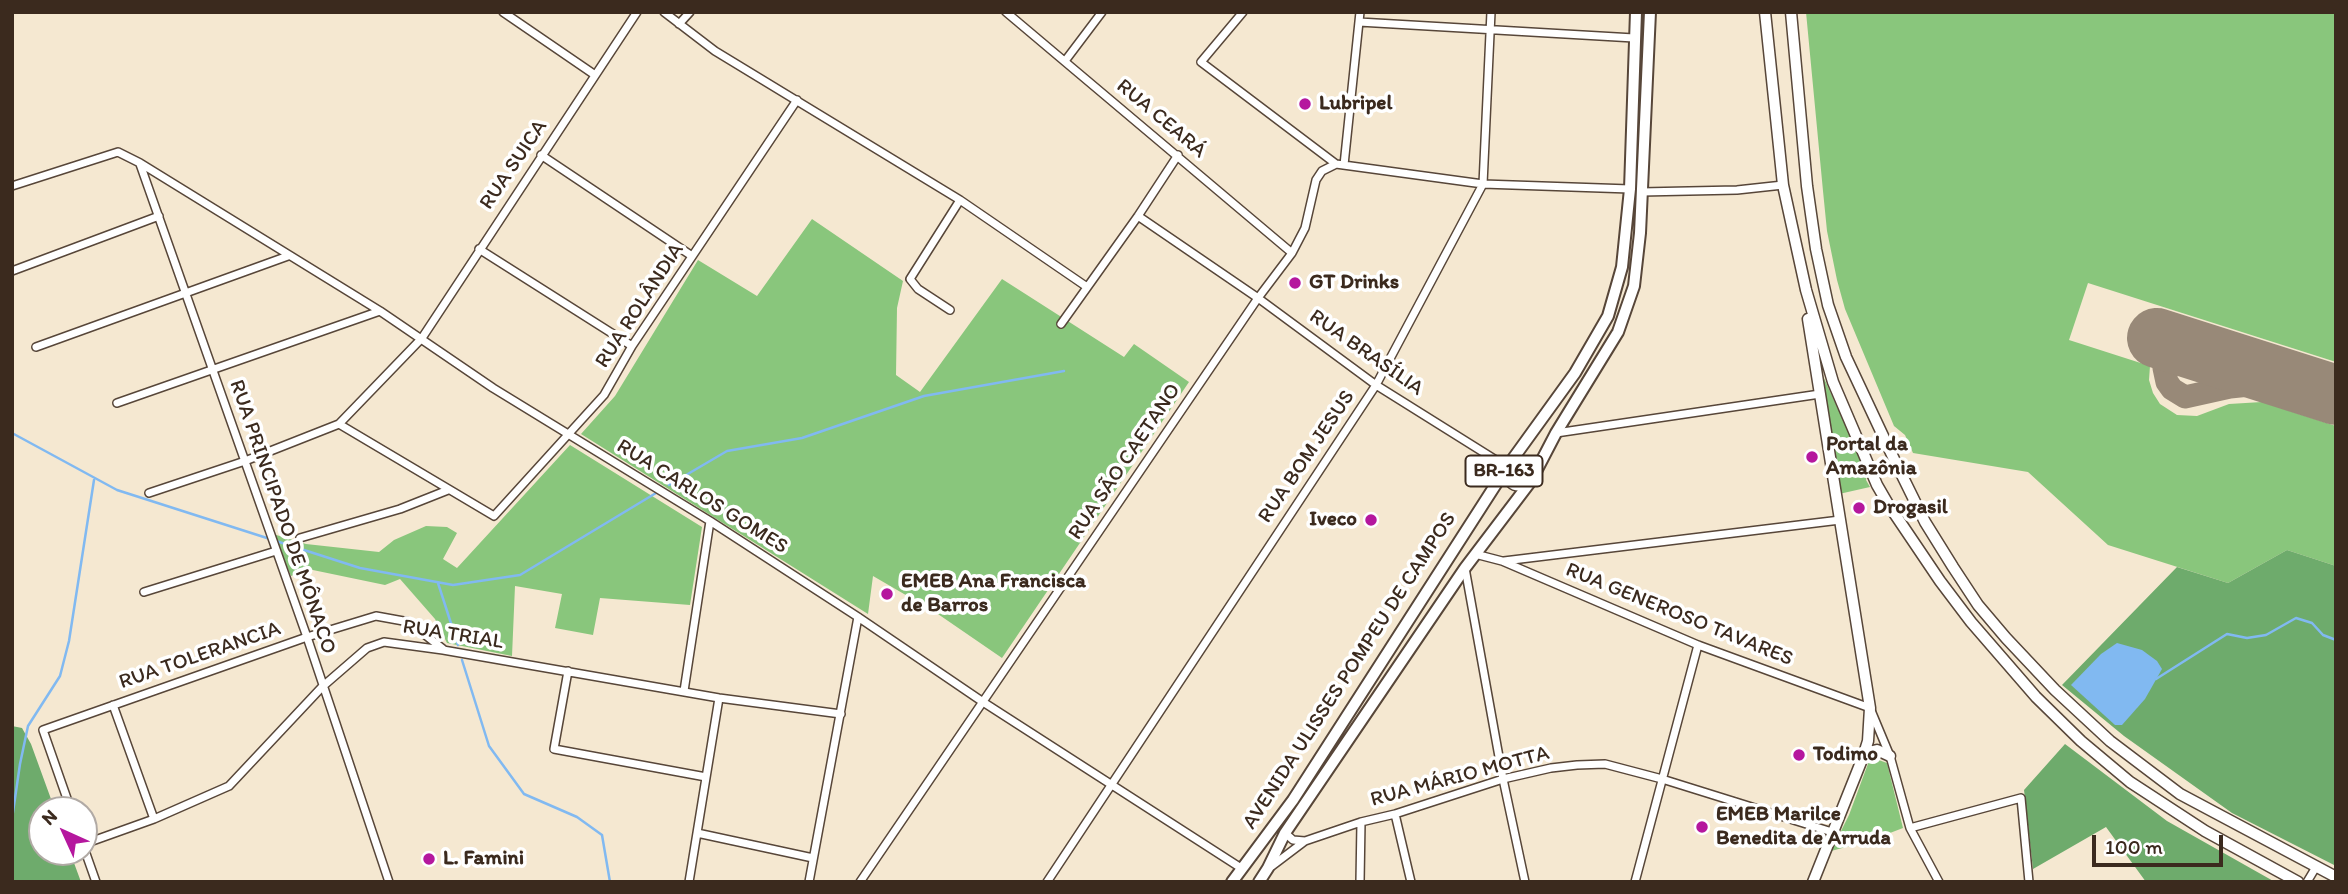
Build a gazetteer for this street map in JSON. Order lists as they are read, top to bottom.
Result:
{
  "streets": {
    "main road": ["BR-163", "AVENIDA ULISSES POMPEU DE CAMPOS"],
    "street": [
      "RUA CEARÁ",
      "RUA SUICA",
      "RUA ROLÂNDIA",
      "RUA BRASÍLIA",
      "RUA BOM JESUS",
      "RUA SÃO CAETANO",
      "RUA CARLOS GOMES",
      "RUA PRINCIPADO DE MÔNACO",
      "RUA GENEROSO TAVARES",
      "RUA TRIAL",
      "RUA TOLERANCIA",
      "RUA MÁRIO MOTTA"
    ]
  },
  "crossings": [
    ["RUA CEARÁ", "RUA SÃO CAETANO"],
    ["RUA SUICA", "RUA CARLOS GOMES"],
    ["RUA ROLÂNDIA", "RUA CARLOS GOMES"],
    ["RUA BRASÍLIA", "RUA BOM JESUS"],
    ["RUA BRASÍLIA", "RUA SÃO CAETANO"],
    ["RUA BRASÍLIA", "AVENIDA ULISSES POMPEU DE CAMPOS"],
    ["RUA BOM JESUS", "RUA CARLOS GOMES"],
    ["RUA SÃO CAETANO", "RUA CARLOS GOMES"],
    ["RUA CARLOS GOMES", "RUA PRINCIPADO DE MÔNACO"],
    ["RUA CARLOS GOMES", "AVENIDA ULISSES POMPEU DE CAMPOS"],
    ["RUA PRINCIPADO DE MÔNACO", "RUA TRIAL"],
    ["RUA PRINCIPADO DE MÔNACO", "RUA TOLERANCIA"],
    ["RUA GENEROSO TAVARES", "AVENIDA ULISSES POMPEU DE CAMPOS"],
    ["RUA TRIAL", "RUA TOLERANCIA"],
    ["AVENIDA ULISSES POMPEU DE CAMPOS", "RUA MÁRIO MOTTA"]
  ],
  "places": [
    "Lubripel",
    "GT Drinks",
    "Portal da Amazônia",
    "Drogasil",
    "Iveco",
    "EMEB Ana Francisca de Barros",
    "Todimo",
    "EMEB Marilce Benedita de Arruda",
    "L. Famini"
  ],
  "scale_bar": "100 m",
  "north": "top left"
}
